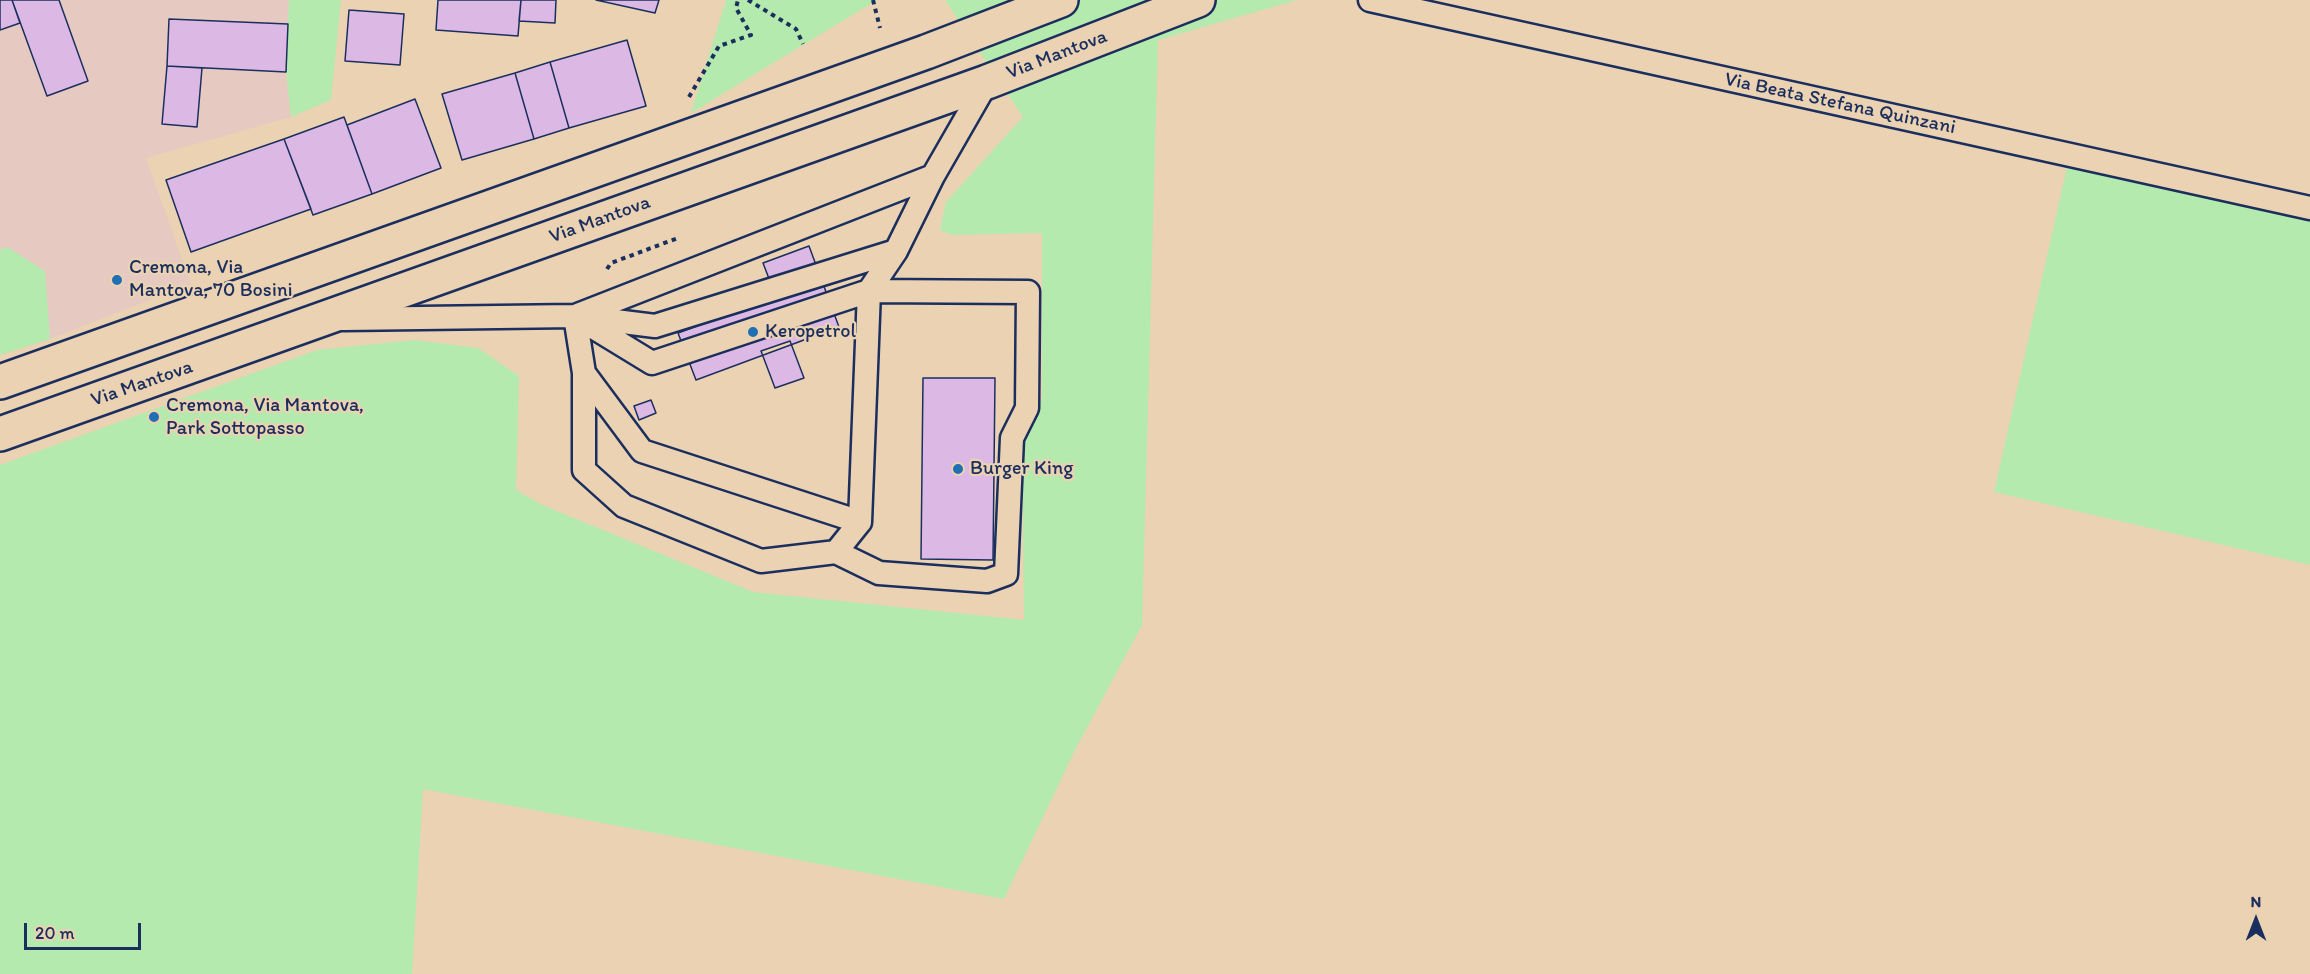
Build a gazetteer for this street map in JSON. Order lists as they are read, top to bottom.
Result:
{
  "streets": {
    "main road": ["Via Mantova"],
    "lane": ["Via Beata Stefana Quinzani"]
  },
  "places": [
    "Cremona, Via Mantova, 70 Bosini",
    "Keropetrol",
    "Cremona, Via Mantova, Park Sottopasso",
    "Burger King"
  ],
  "scale_bar": "20 m",
  "north": "top"
}
